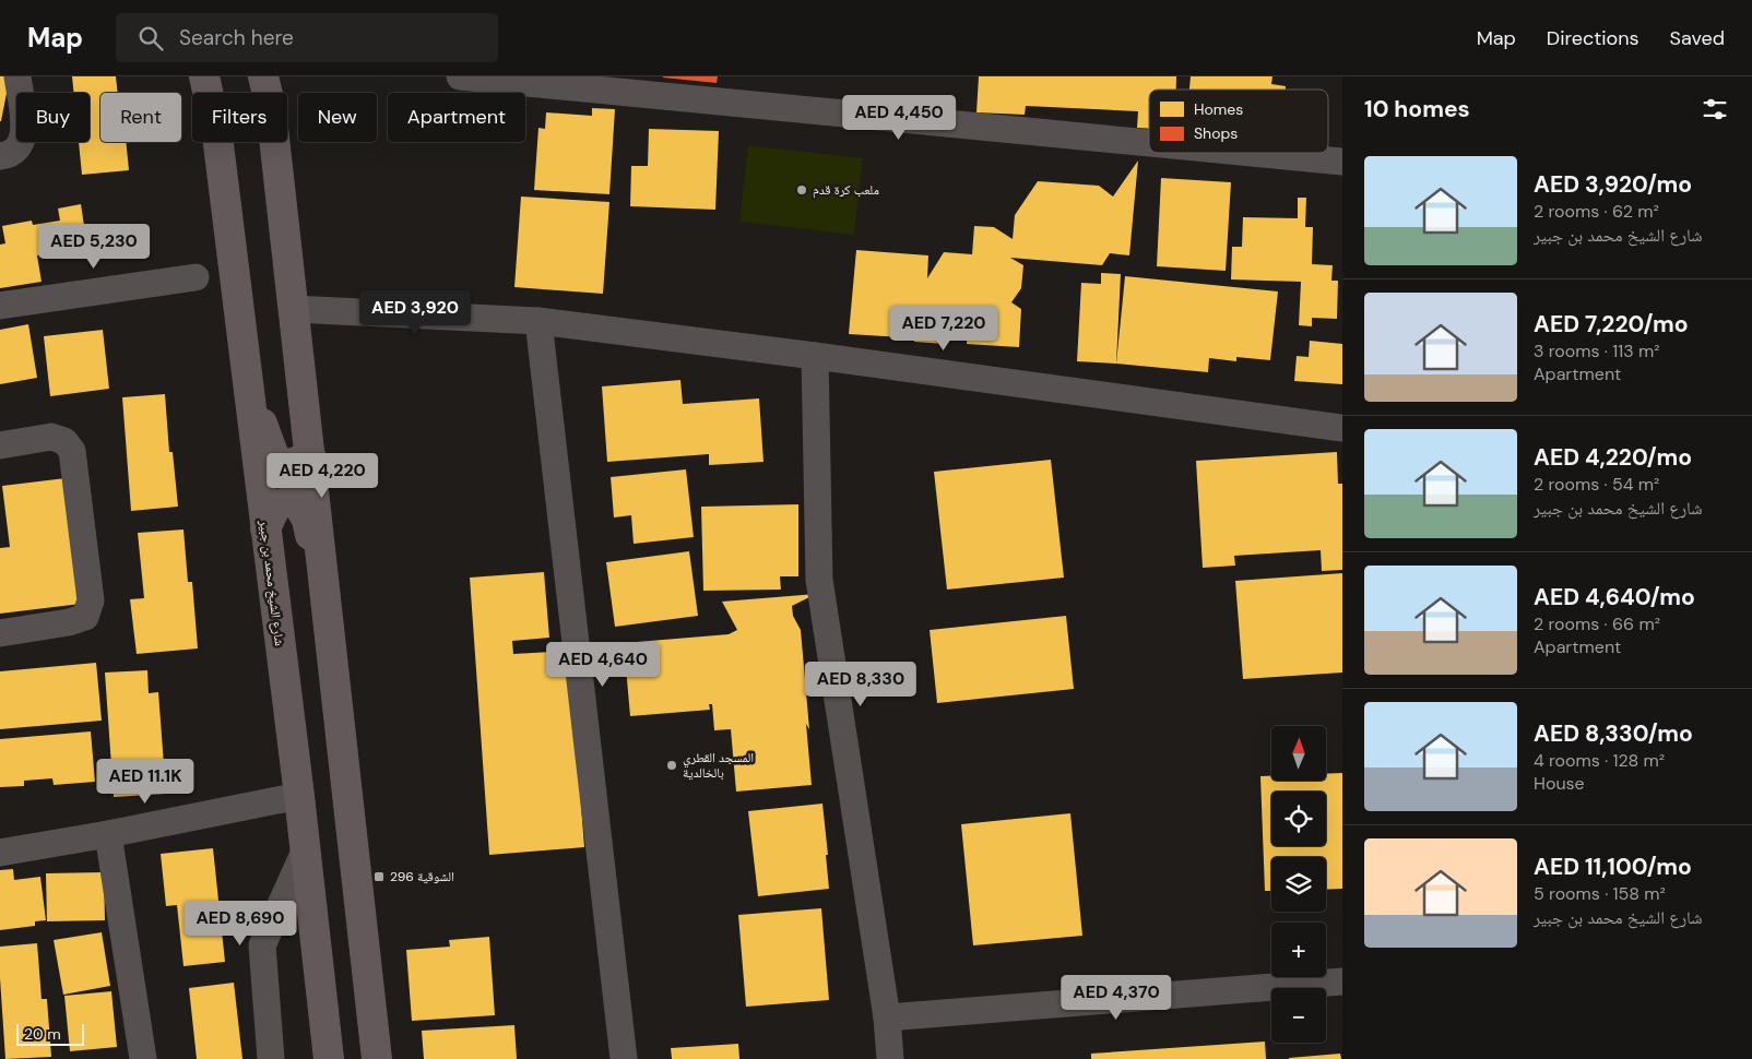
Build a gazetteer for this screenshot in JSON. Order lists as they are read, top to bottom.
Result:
{
  "streets": {
    "main road": ["شارع الشيخ محمد بن جبير"]
  },
  "places": {
    "other": ["ملعب كرة قدم", "المسجد القطري بالخالدية"],
    "transit": ["الشوقية 296"]
  },
  "legend": ["Homes", "Shops"],
  "scale_bar": "20 m",
  "north": "top",
  "page": {
    "header": "Map",
    "search": "Search here",
    "nav": ["Map", "Directions", "Saved"],
    "heading": "10 homes",
    "chip": [
      "Buy",
      "Rent",
      "Filters",
      "New",
      "Apartment"
    ],
    "price": [
      "AED 4,450",
      "AED 5,230",
      "AED 3,920",
      "AED 7,220",
      "AED 4,220",
      "AED 4,640",
      "AED 8,330",
      "AED 11.1K",
      "AED 8,690",
      "AED 4,370"
    ],
    "list": [
      {
        "name": "AED 3,920/mo",
        "note": "2 rooms · 62 m² · شارع الشيخ محمد بن جبير"
      },
      {
        "name": "AED 7,220/mo",
        "note": "3 rooms · 113 m² · Apartment"
      },
      {
        "name": "AED 4,220/mo",
        "note": "2 rooms · 54 m² · شارع الشيخ محمد بن جبير"
      },
      {
        "name": "AED 4,640/mo",
        "note": "2 rooms · 66 m² · Apartment"
      },
      {
        "name": "AED 8,330/mo",
        "note": "4 rooms · 128 m² · House"
      },
      {
        "name": "AED 11,100/mo",
        "note": "5 rooms · 158 m² · شارع الشيخ محمد بن جبير"
      }
    ],
    "map_buttons": ["+", "−"],
    "scale": "20 m"
  }
}
